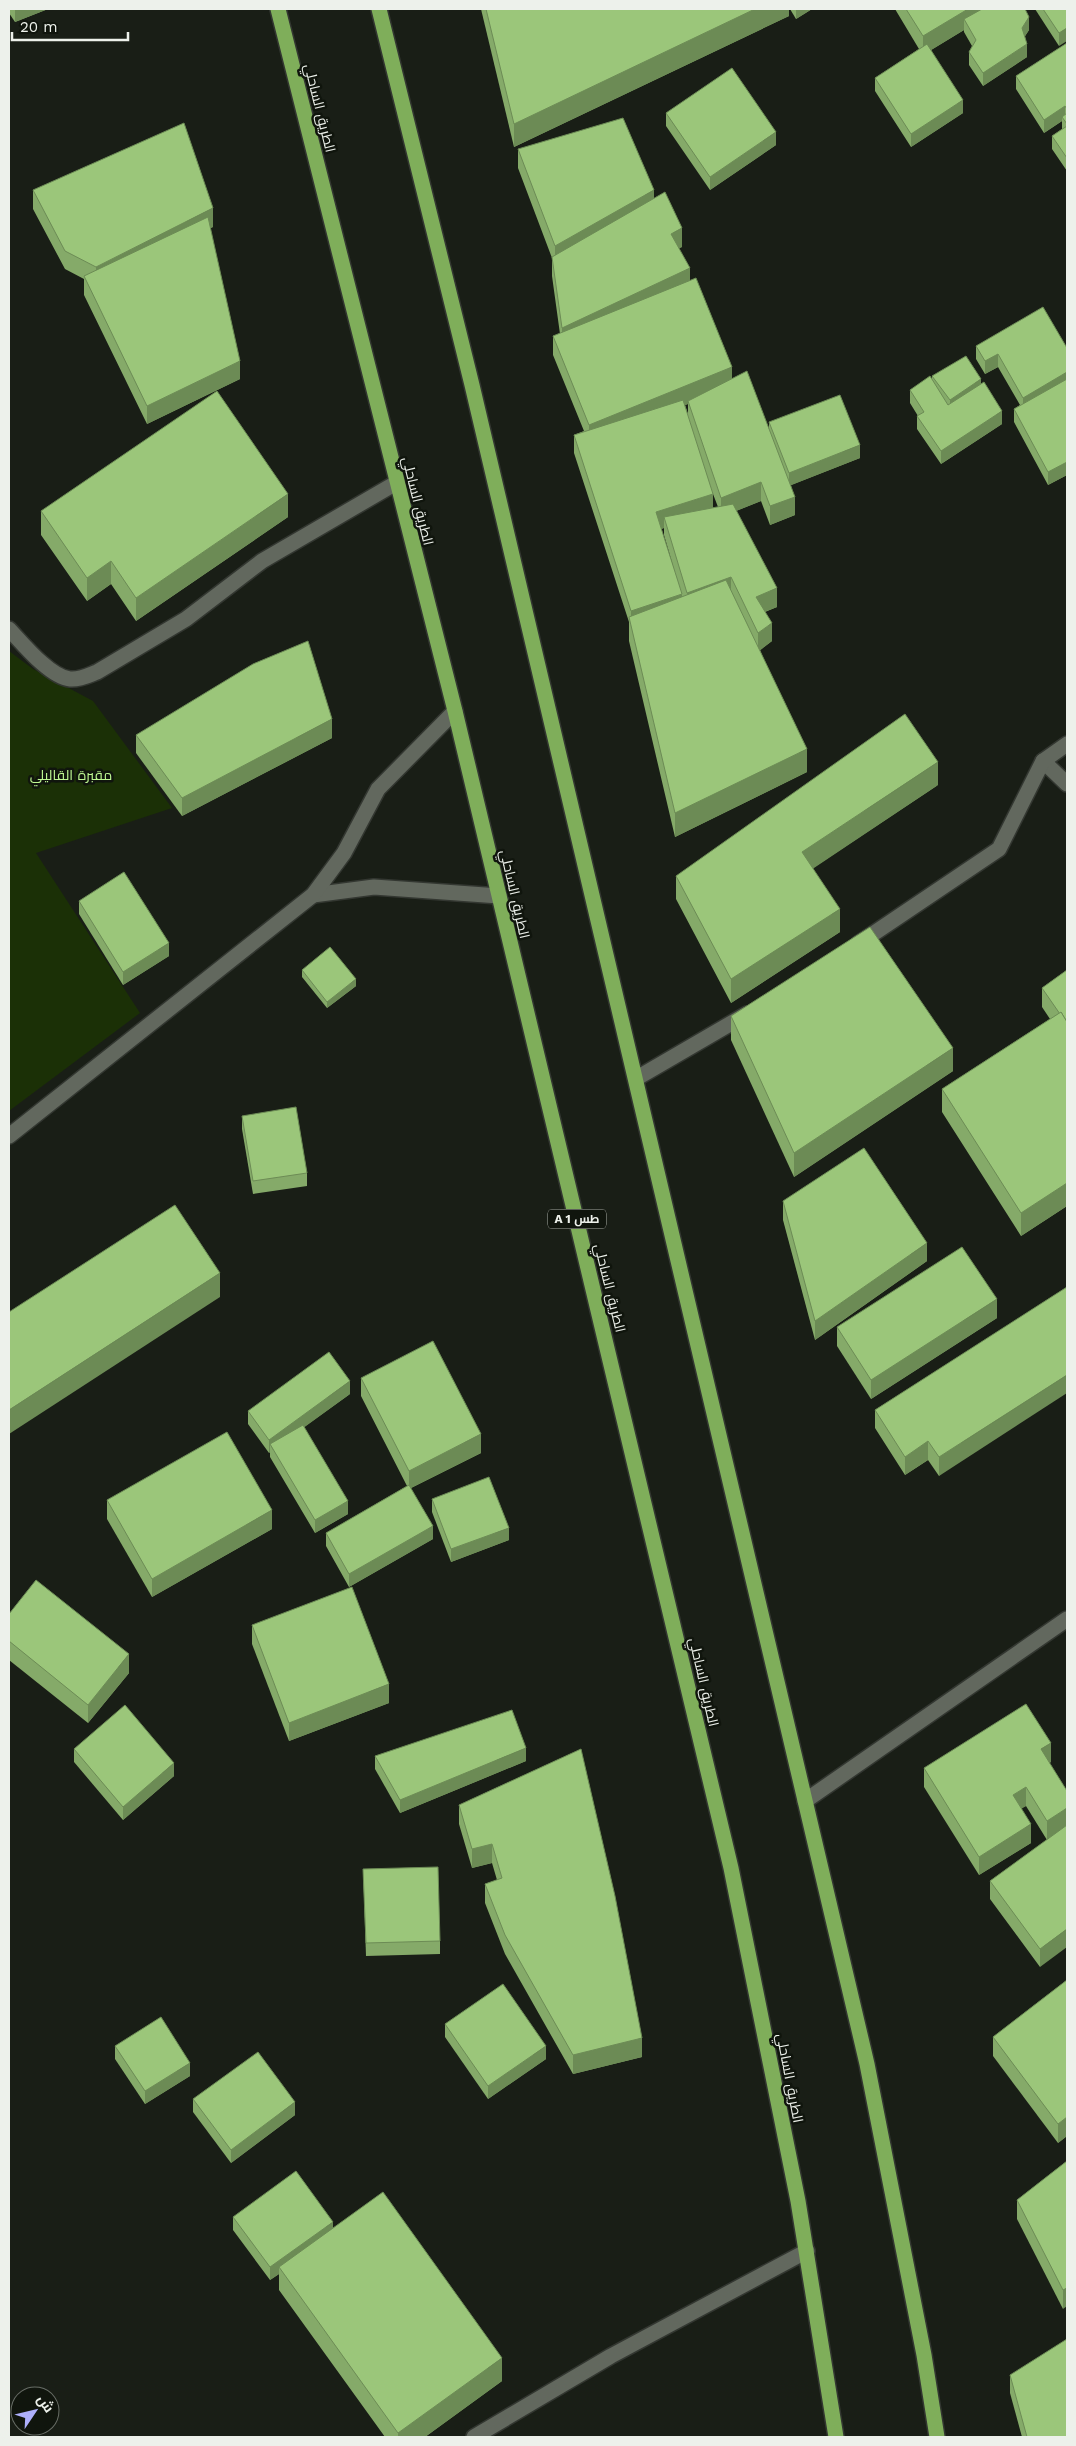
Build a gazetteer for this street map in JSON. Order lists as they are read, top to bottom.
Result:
{
  "streets": {
    "highway": ["الطريق الساحلي", "A 1 طس"]
  },
  "parks": ["مقبرة القاليلي"],
  "scale_bar": "20 m",
  "north": "top right"
}
